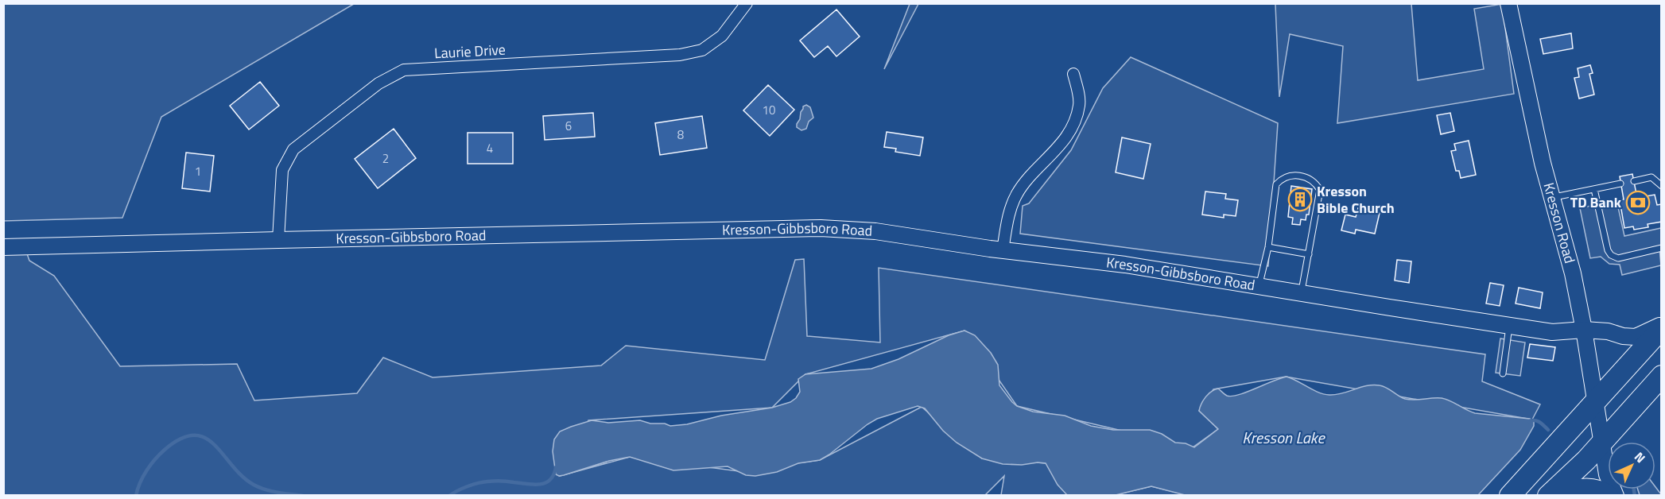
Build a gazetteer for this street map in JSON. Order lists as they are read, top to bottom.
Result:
{
  "streets": {
    "street": ["Laurie Drive", "Kresson Road", "Kresson-Gibbsboro Road"]
  },
  "crossings": [
    ["Laurie Drive", "Kresson-Gibbsboro Road"],
    ["Kresson Road", "Kresson-Gibbsboro Road"]
  ],
  "water": ["Kresson Lake"],
  "places": {
    "building": ["Kresson Bible Church"],
    "bank": ["TD Bank"]
  },
  "house_numbers": [
    "10",
    "6",
    "8",
    "4",
    "2",
    "1"
  ],
  "north": "top right"
}
